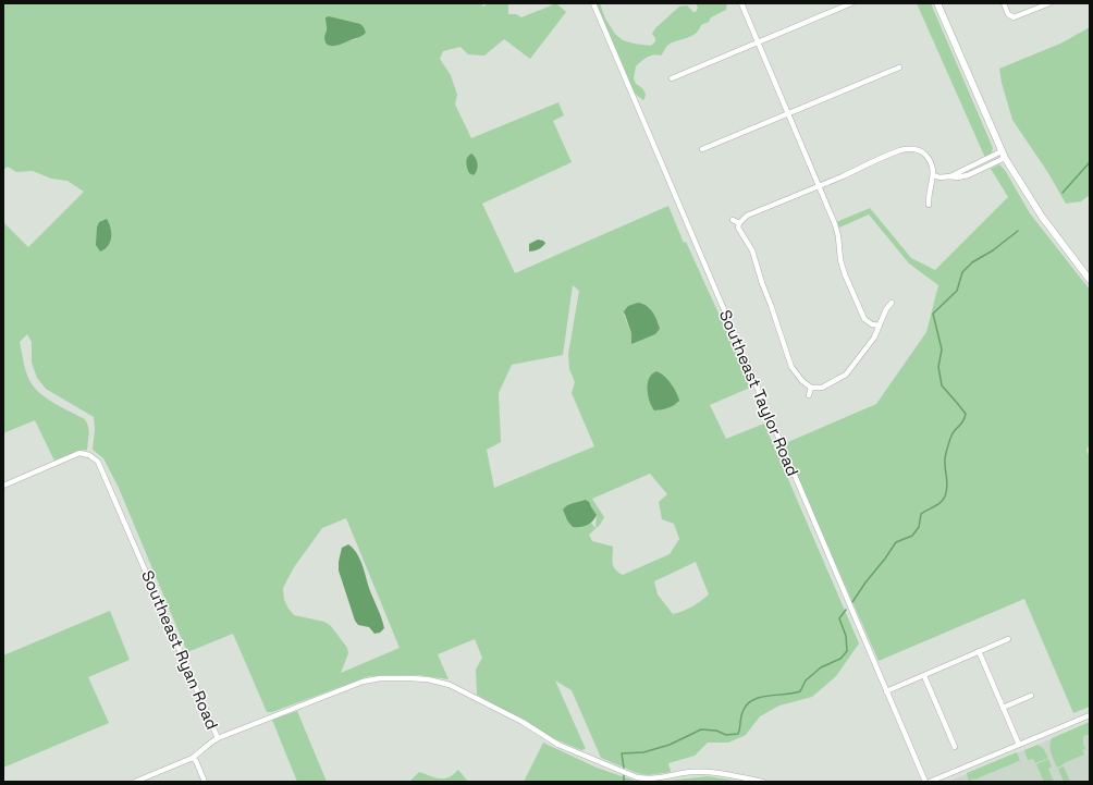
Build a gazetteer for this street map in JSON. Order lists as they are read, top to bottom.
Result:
{
  "streets": {
    "street": ["Southeast Taylor Road", "Southeast Ryan Road"]
  }
}
